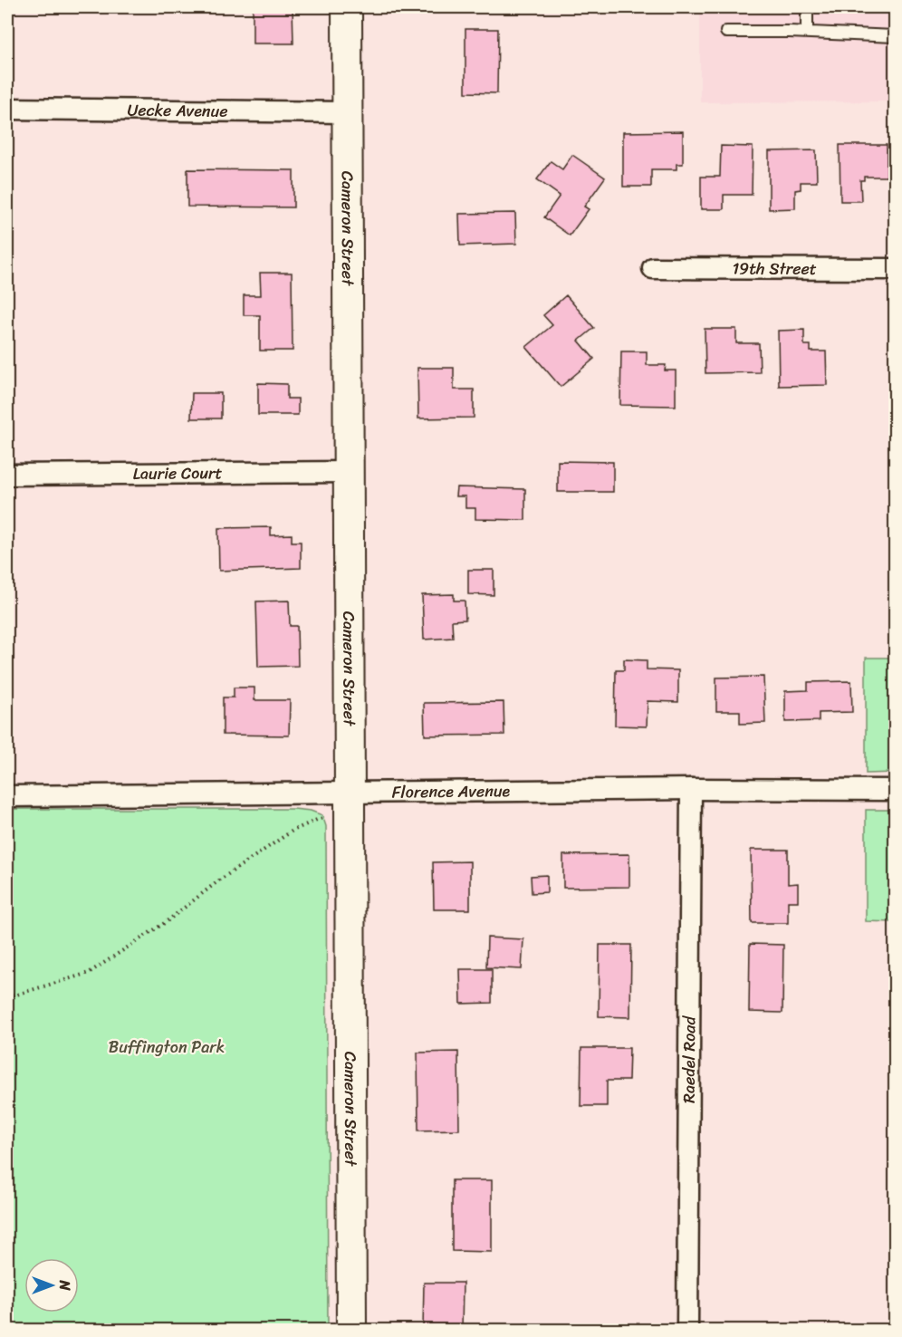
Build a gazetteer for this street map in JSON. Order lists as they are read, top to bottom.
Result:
{
  "streets": {
    "main road": ["Cameron Street"],
    "street": [
      "Uecke Avenue",
      "19th Street",
      "Laurie Court",
      "Florence Avenue",
      "Raedel Road"
    ]
  },
  "crossings": [
    ["Uecke Avenue", "Cameron Street"],
    ["Cameron Street", "Laurie Court"],
    ["Cameron Street", "Florence Avenue"],
    ["Florence Avenue", "Raedel Road"]
  ],
  "parks": ["Buffington Park"],
  "north": "right"
}
